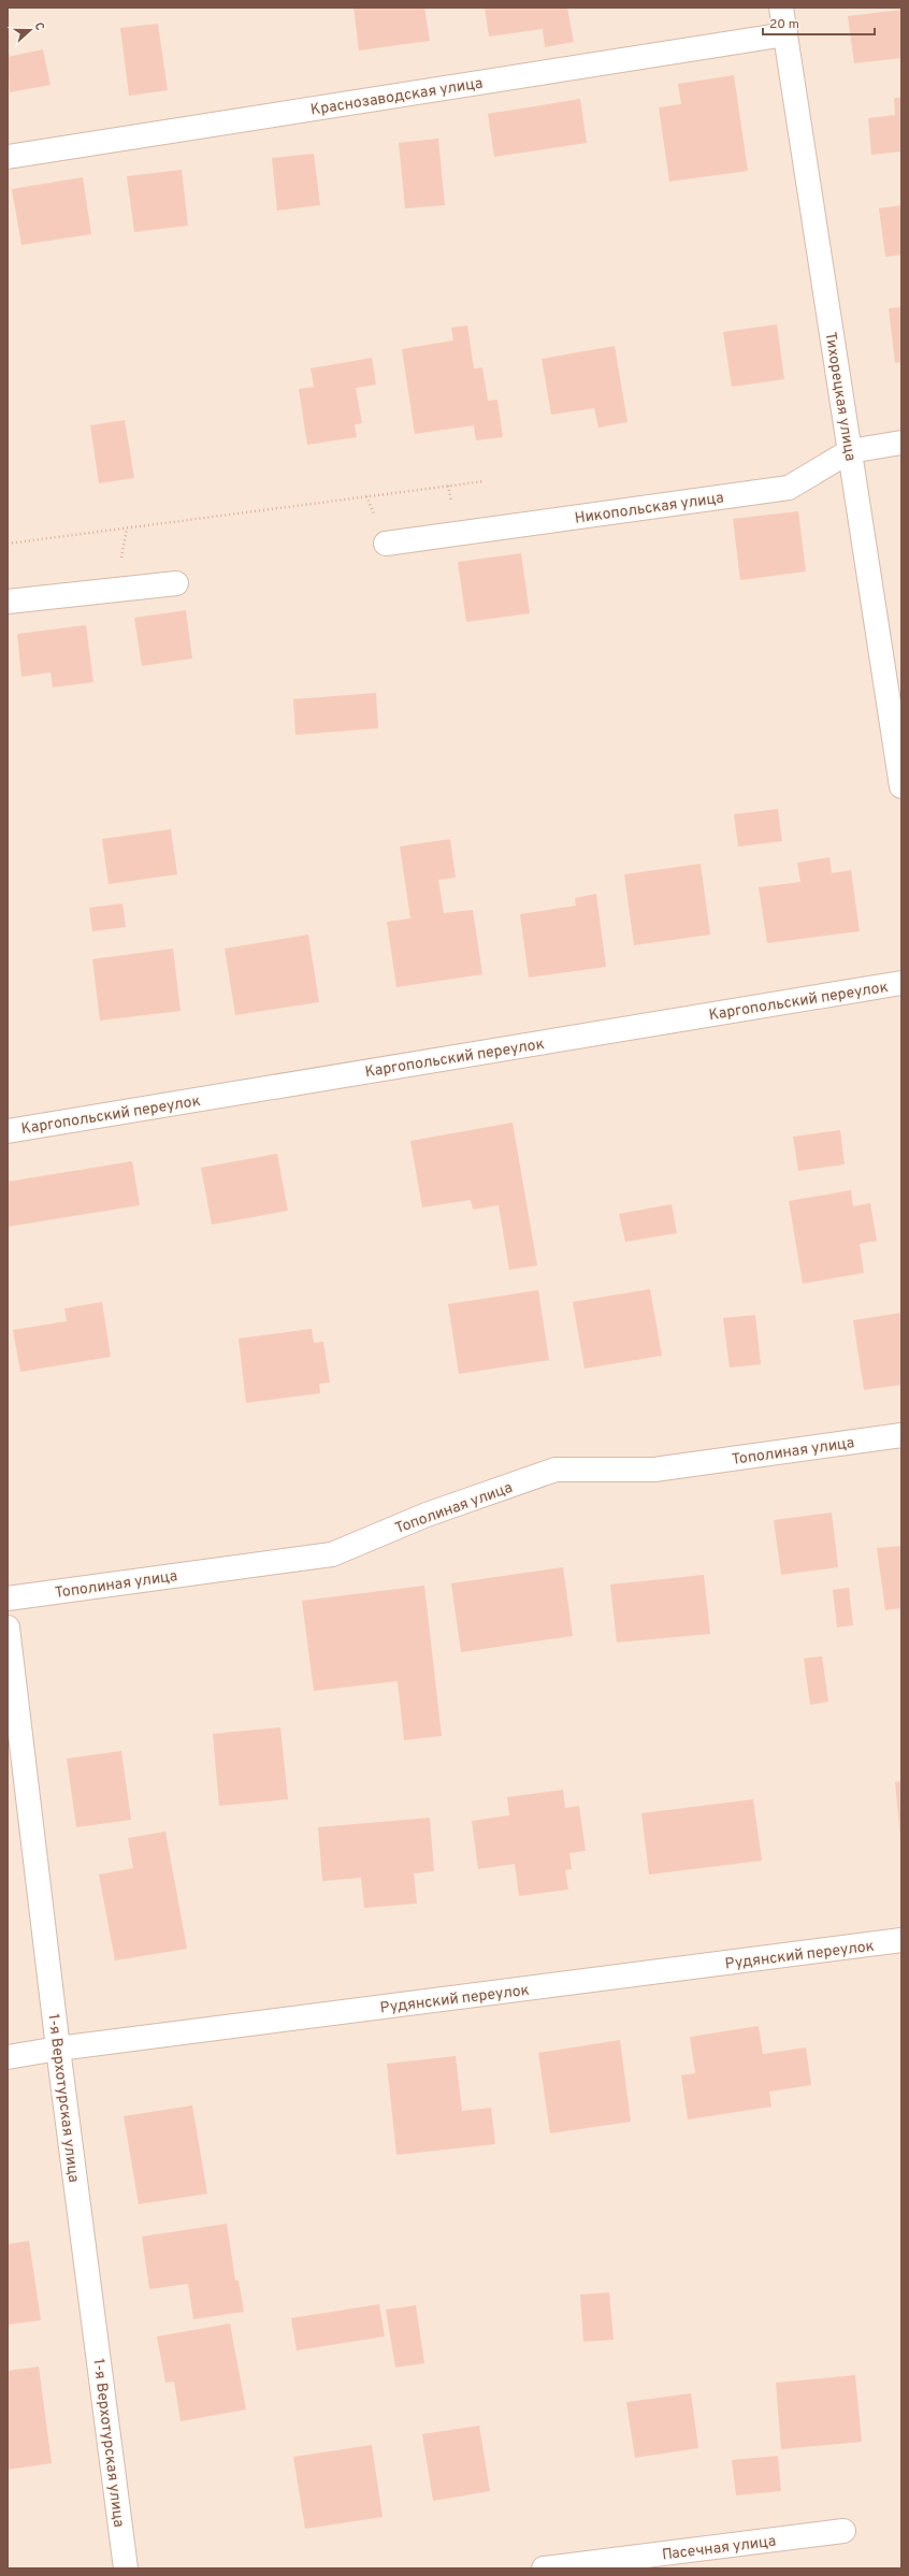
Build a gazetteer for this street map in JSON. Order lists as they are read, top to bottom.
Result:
{
  "streets": {
    "street": [
      "Краснозаводская улица",
      "Тихорецкая улица",
      "Никопольская улица",
      "Каргопольский переулок",
      "Тополиная улица",
      "Рудянский переулок",
      "1-я Верхотурская улица",
      "Пасечная улица"
    ]
  },
  "crossings": [
    ["Краснозаводская улица", "Тихорецкая улица"],
    ["Тихорецкая улица", "Никопольская улица"],
    ["Рудянский переулок", "1-я Верхотурская улица"]
  ],
  "scale_bar": "20 m",
  "north": "right"
}
